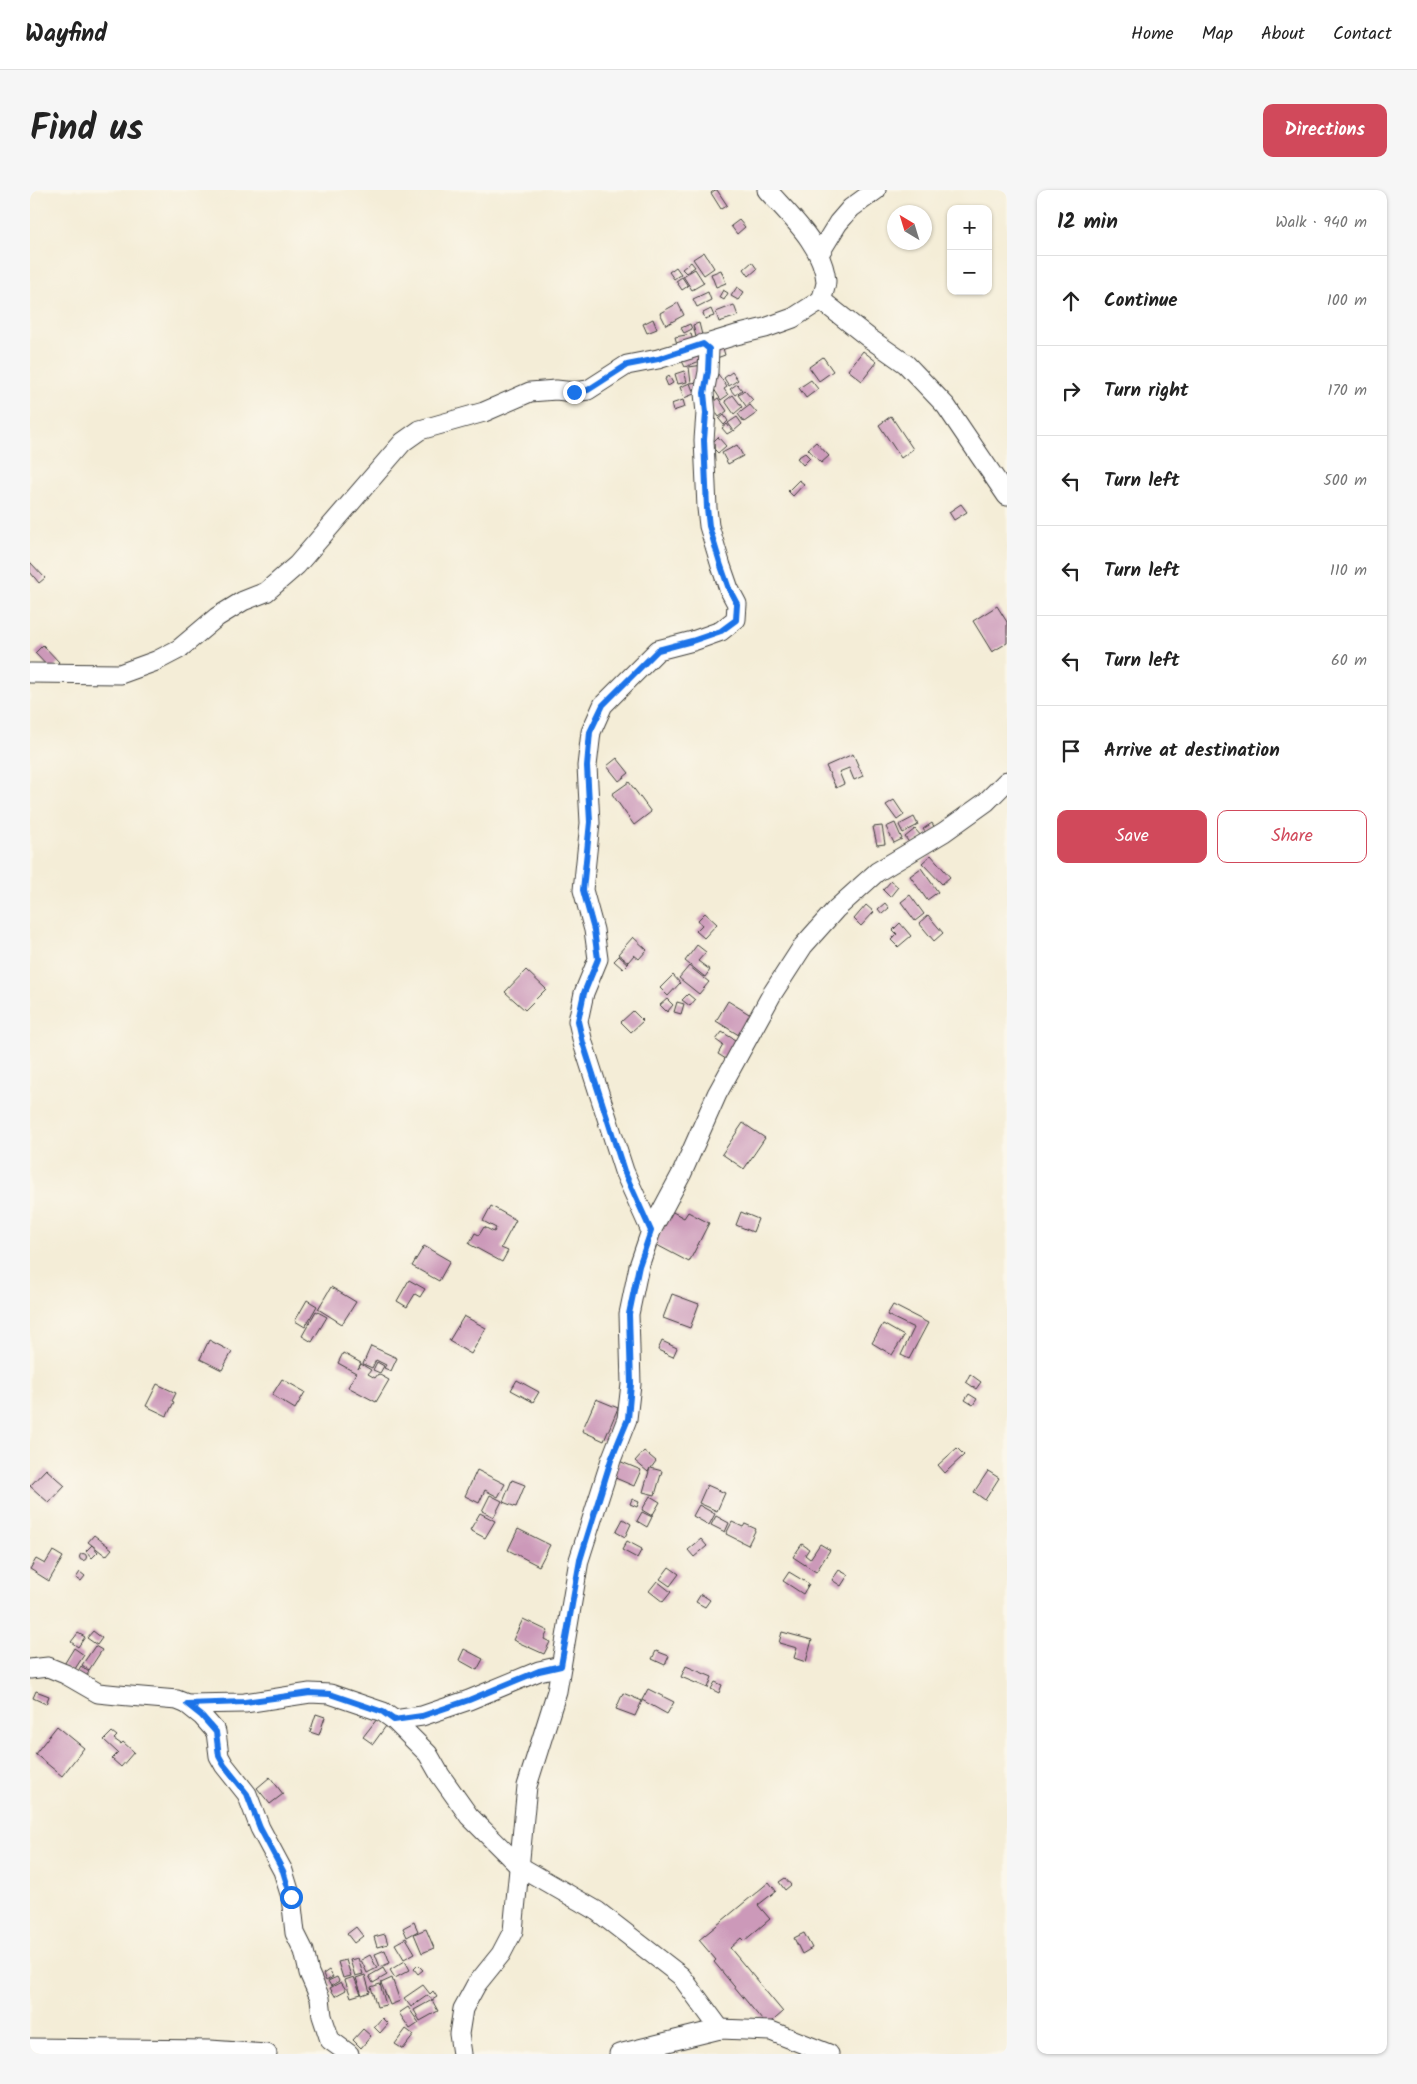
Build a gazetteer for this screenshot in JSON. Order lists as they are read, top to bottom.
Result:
{
  "north": "top left",
  "page": {
    "header": "Wayfind",
    "nav": [
      "Home",
      "Map",
      "About",
      "Contact"
    ],
    "title": "Find us",
    "buttons": [
      "Directions",
      ["Save", "Share"]
    ],
    "heading": ["12 min", "Walk · 940 m"],
    "map_buttons": ["+", "−"],
    "list": [
      ["Continue", "100 m"],
      ["Turn right", "170 m"],
      ["Turn left", "500 m"],
      ["Turn left", "110 m"],
      ["Turn left", "60 m"],
      "Arrive at destination"
    ]
  }
}
